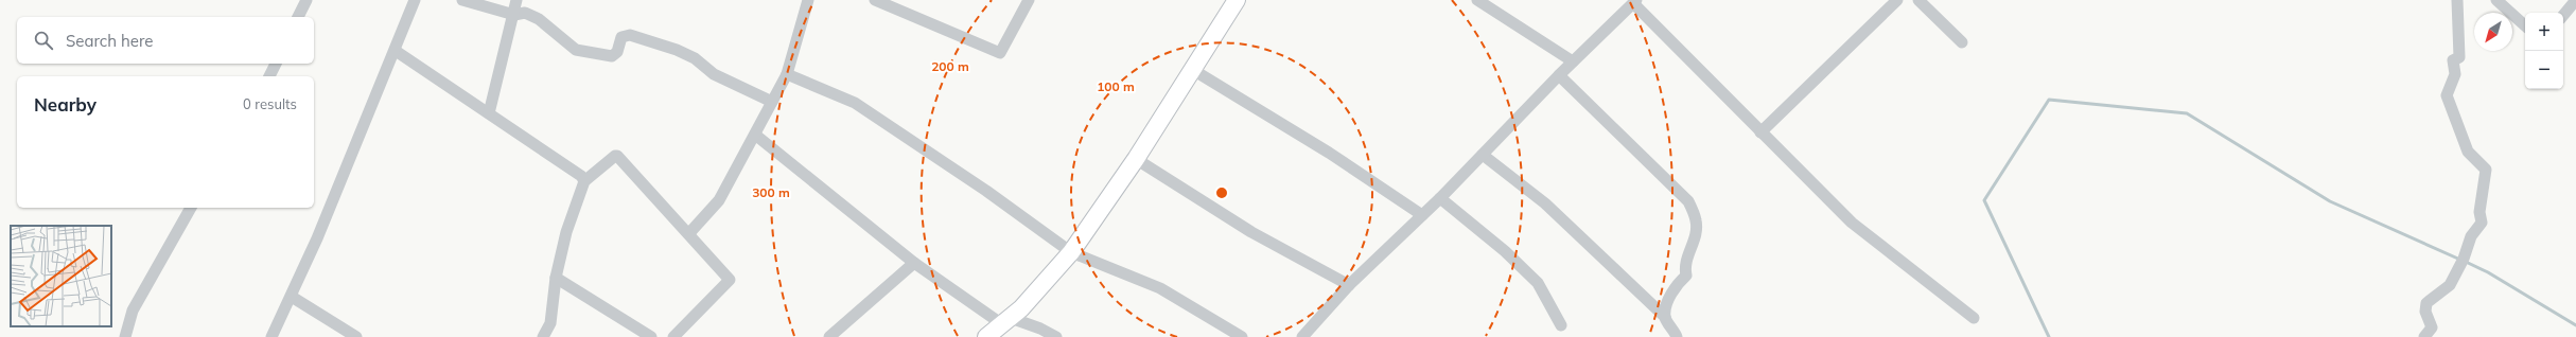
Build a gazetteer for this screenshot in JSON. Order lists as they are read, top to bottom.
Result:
{
  "north": "bottom left",
  "page": {
    "map_buttons": ["+", "−"],
    "search": "Search here",
    "heading": ["Nearby", "0 results"]
  },
  "rings": ["200 m", "100 m", "300 m"]
}
